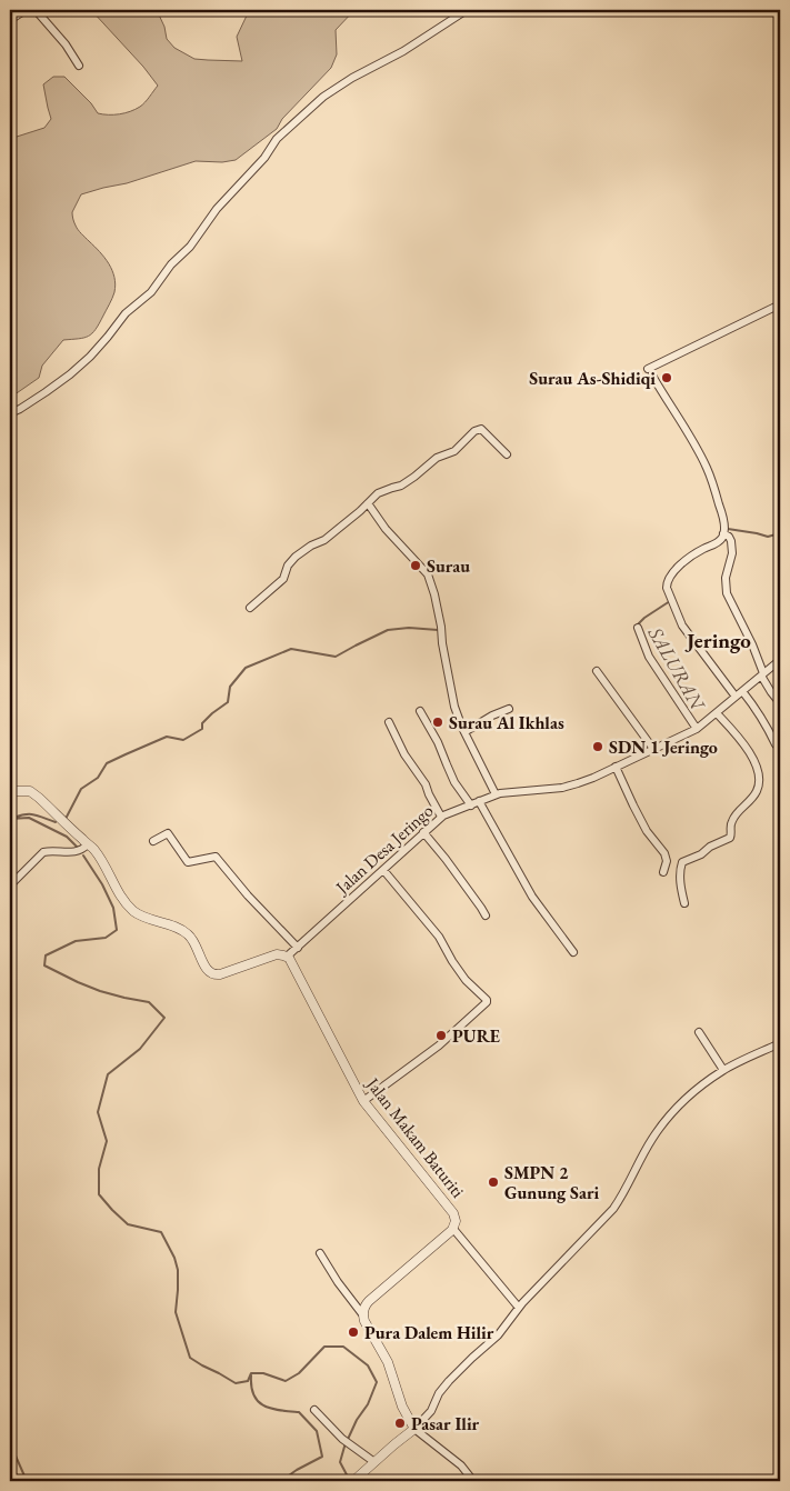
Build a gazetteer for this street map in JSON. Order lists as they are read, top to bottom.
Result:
{
  "streets": {
    "street": ["Jalan Desa Jeringo", "Jalan Makam Baturiti"]
  },
  "crossings": [
    ["Jalan Desa Jeringo", "Jalan Makam Baturiti"]
  ],
  "districts": ["Jeringo"],
  "water": ["SALURAN"],
  "places": [
    "Surau As-Shidiqi",
    "Surau",
    "Surau Al Ikhlas",
    "SDN 1 Jeringo",
    "PURE",
    "SMPN 2 Gunung Sari",
    "Pura Dalem Hilir",
    "Pasar Ilir"
  ]
}
